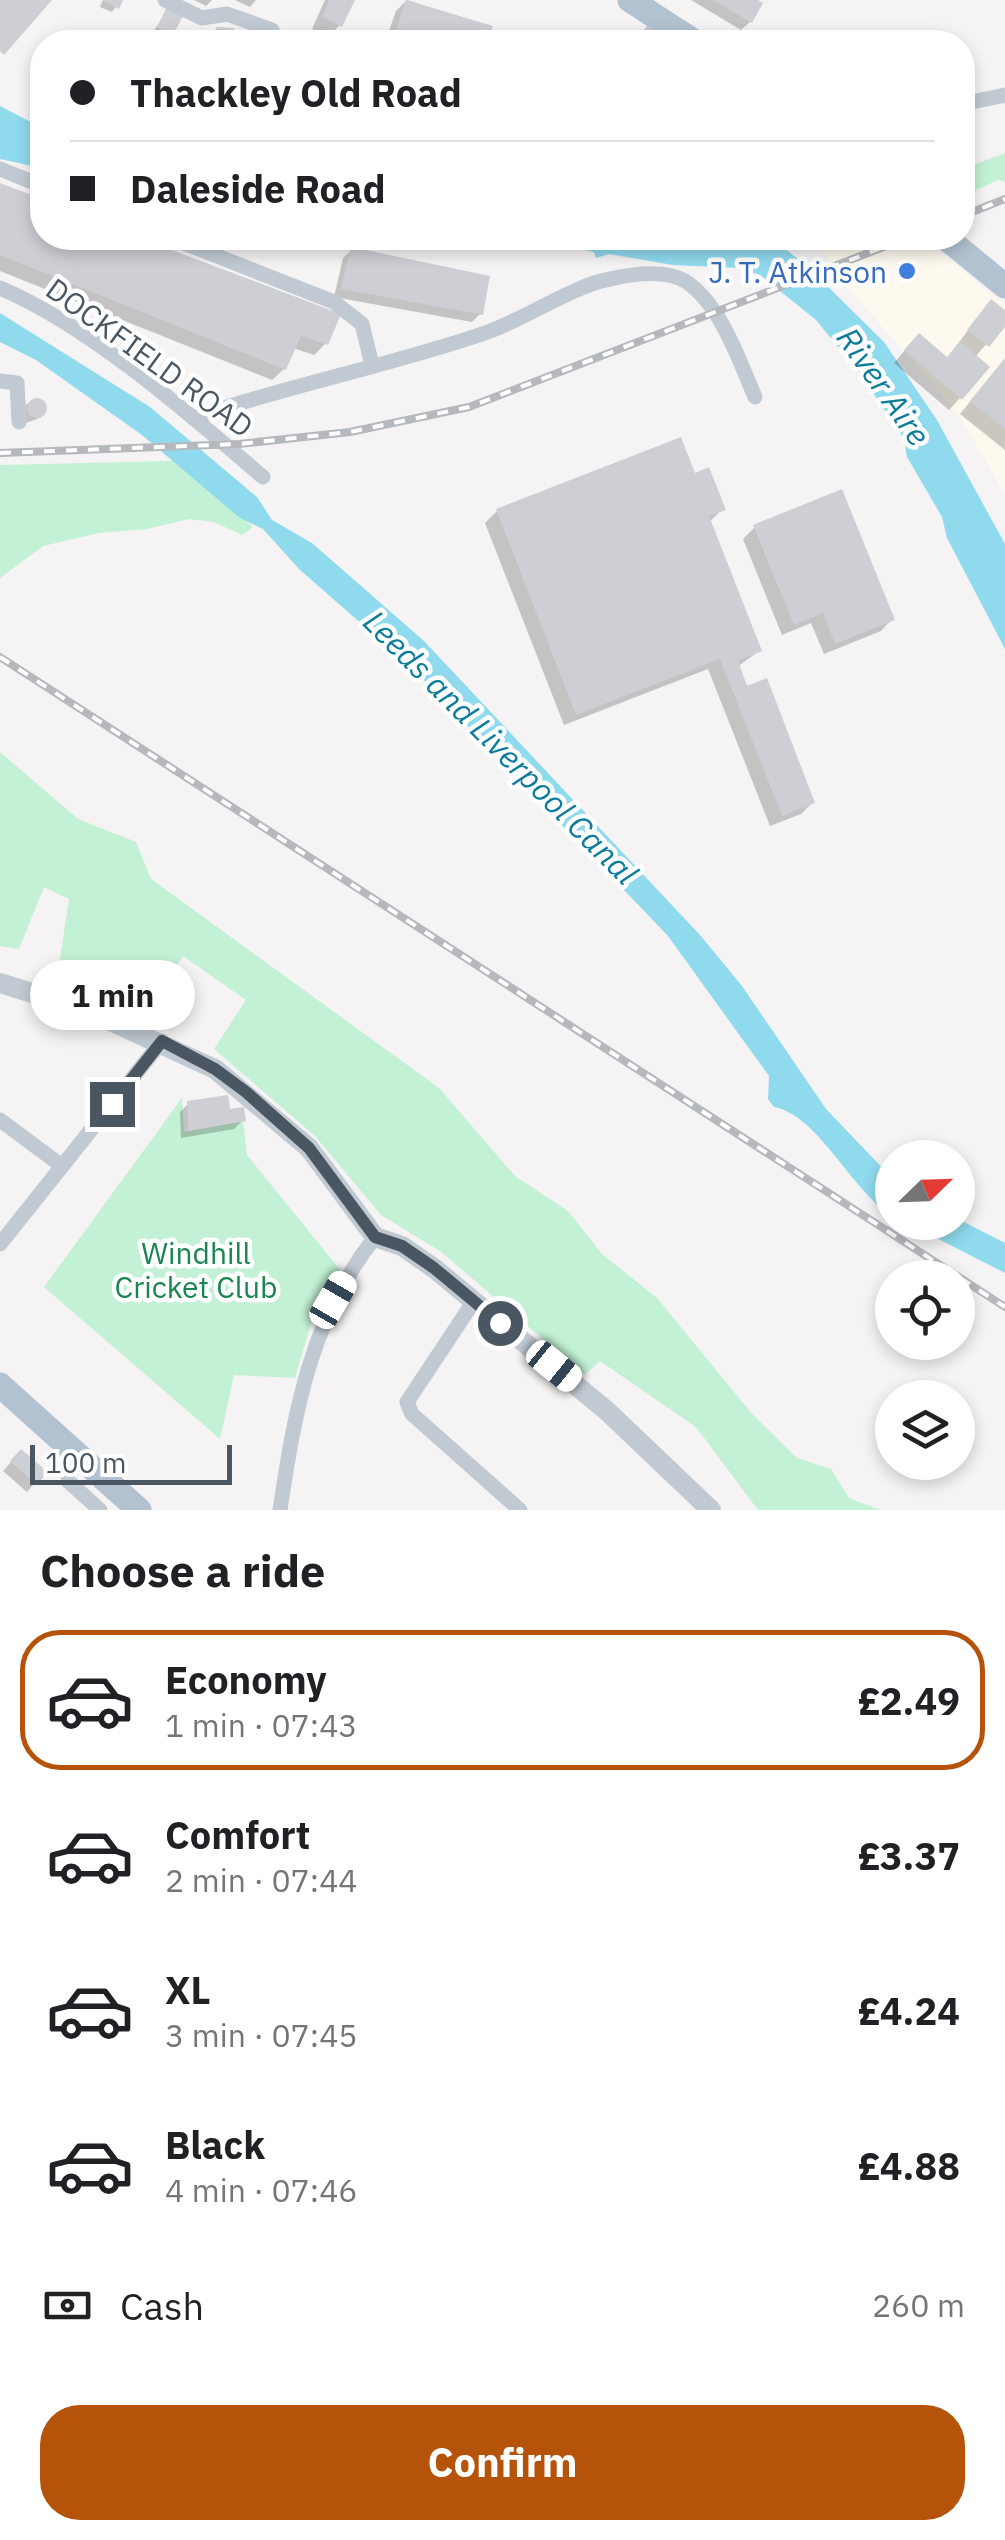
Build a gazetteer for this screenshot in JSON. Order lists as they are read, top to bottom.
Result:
{
  "streets": {
    "street": ["DOCKFIELD ROAD"]
  },
  "water": ["River Aire", "Leeds and Liverpool Canal"],
  "parks": ["Windhill Cricket Club"],
  "places": ["J. T. Atkinson"],
  "scale_bar": "100 m",
  "north": "top right",
  "page": {
    "banner": ["Thackley Old Road", "Daleside Road"],
    "bubble": "1 min",
    "scale": "100 m",
    "heading": "Choose a ride",
    "list": [
      {
        "name": "Economy",
        "note": "1 min · 07:43",
        "value": "£2.49"
      },
      {
        "name": "Comfort",
        "note": "2 min · 07:44",
        "value": "£3.37"
      },
      {
        "name": "XL",
        "note": "3 min · 07:45",
        "value": "£4.24"
      },
      {
        "name": "Black",
        "note": "4 min · 07:46",
        "value": "£4.88"
      }
    ],
    "pay": ["Cash", "260 m"],
    "buttons": "Confirm"
  }
}
